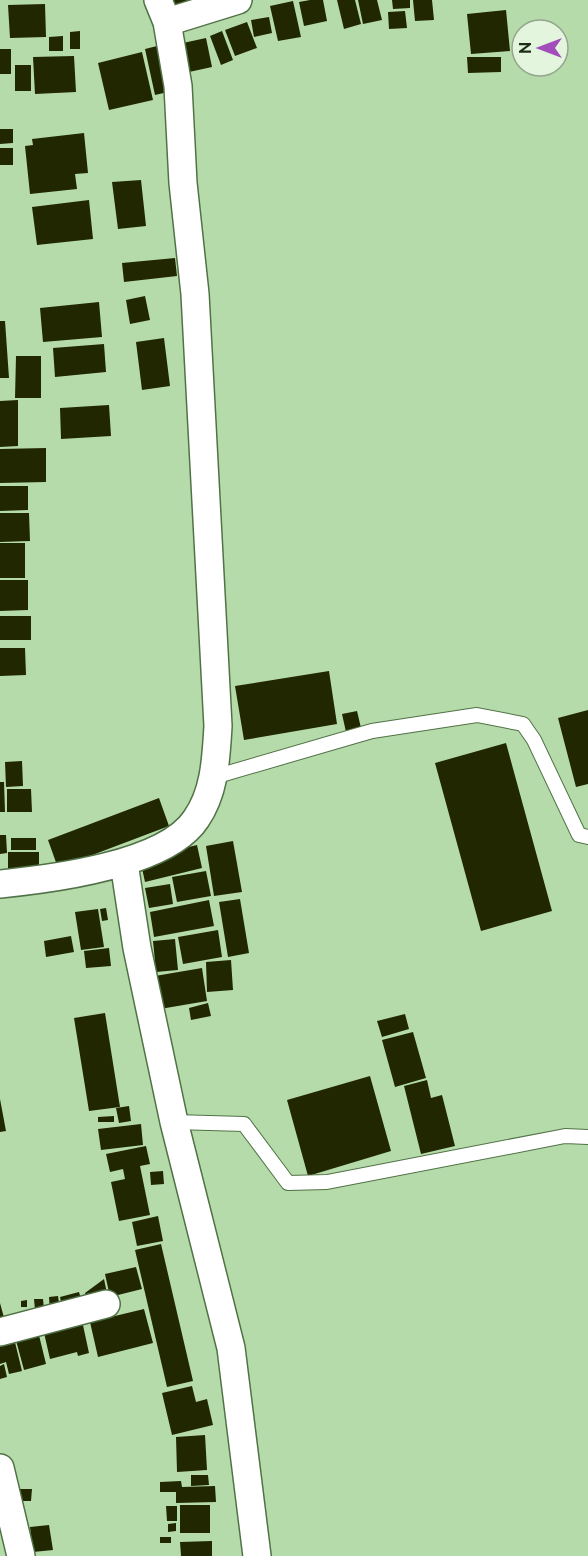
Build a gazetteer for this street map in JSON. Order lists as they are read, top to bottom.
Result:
{
  "north": "left"
}
